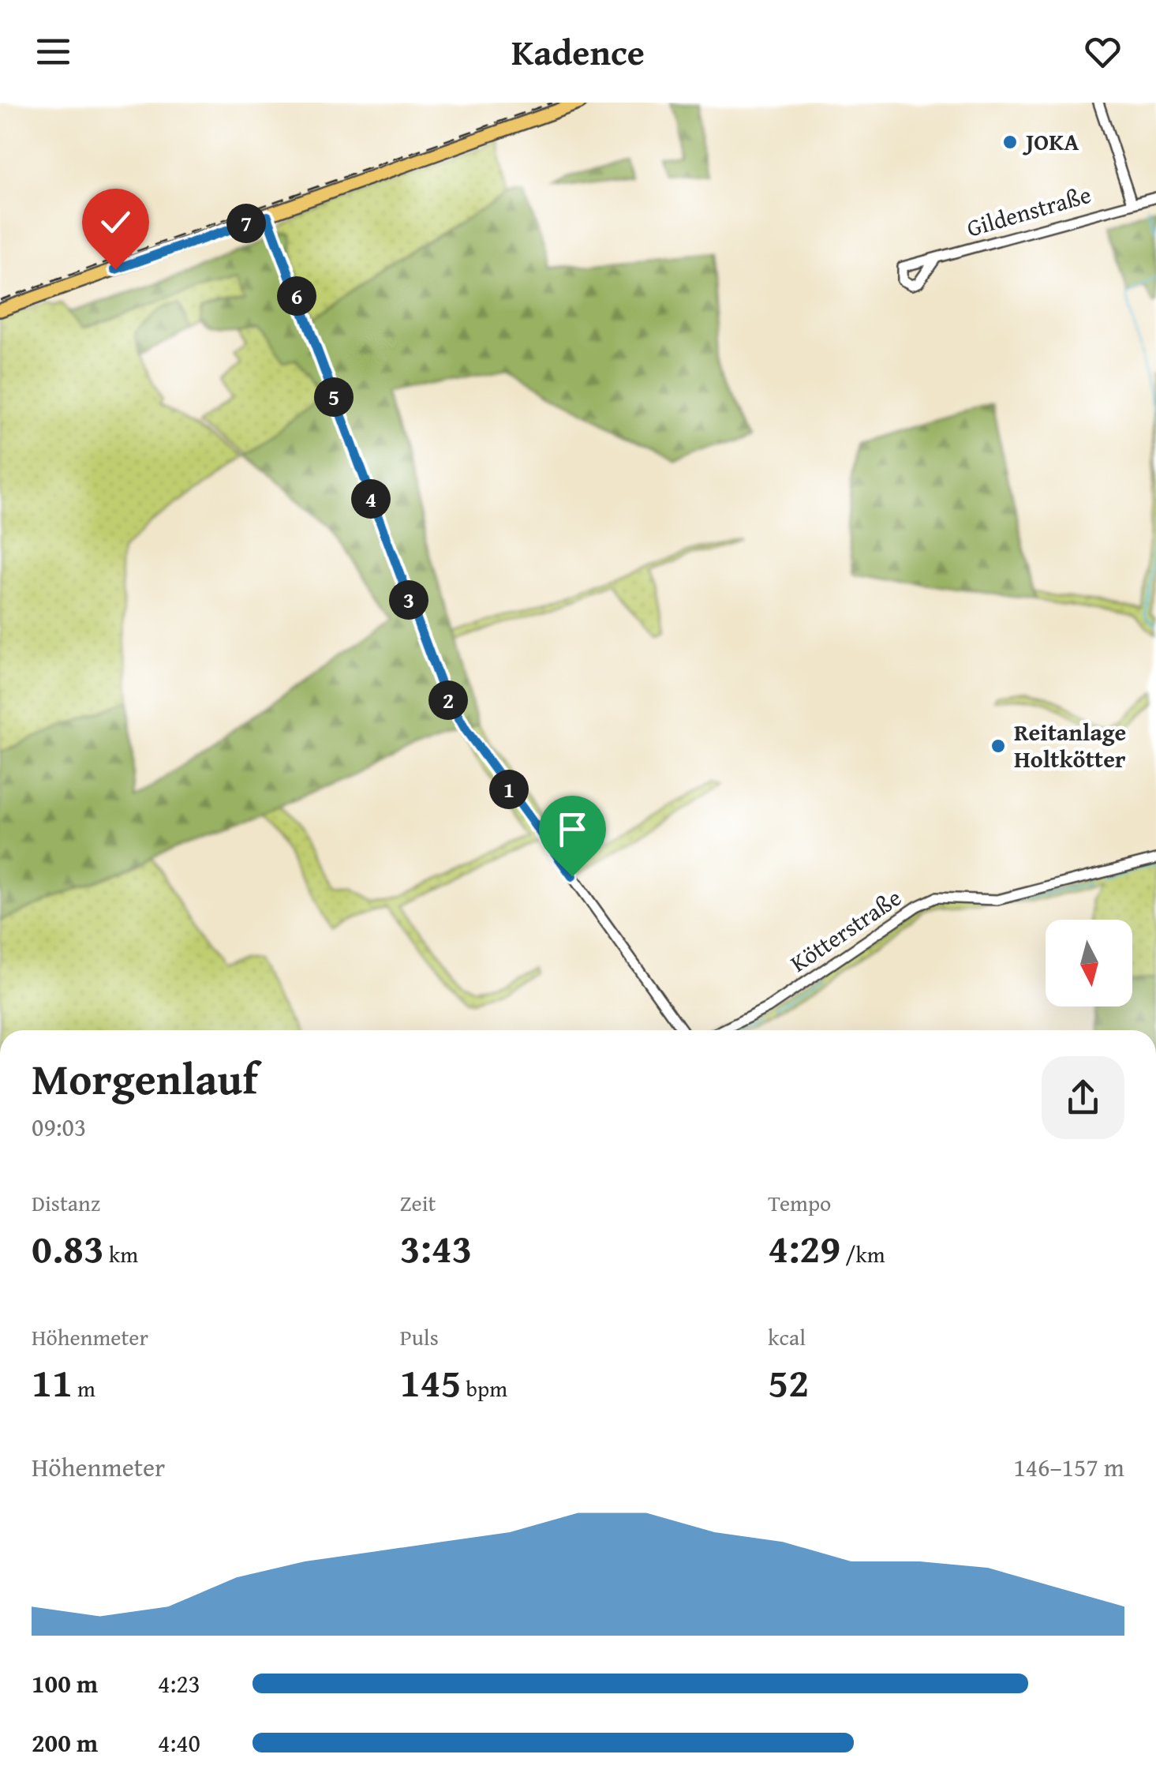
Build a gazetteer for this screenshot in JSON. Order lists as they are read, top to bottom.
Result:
{
  "streets": {
    "street": ["Gildenstraße", "Kötterstraße"]
  },
  "places": ["JOKA", "Reitanlage Holtkötter"],
  "north": "bottom",
  "page": {
    "header": "Kadence",
    "pins": [
      "7",
      "6",
      "5",
      "4",
      "3",
      "2",
      "1"
    ],
    "heading": ["Morgenlauf", "09:03"],
    "stats": [
      ["Distanz", "0.83 km"],
      ["Zeit", "3:43"],
      ["Tempo", "4:29 /km"],
      ["Höhenmeter", "11 m"],
      ["Puls", "145 bpm"],
      ["kcal", "52"]
    ],
    "chart": ["Höhenmeter", "146–157 m"],
    "list": [
      {
        "name": "100 m",
        "note": "4:23"
      },
      {
        "name": "200 m",
        "note": "4:40"
      }
    ]
  }
}
